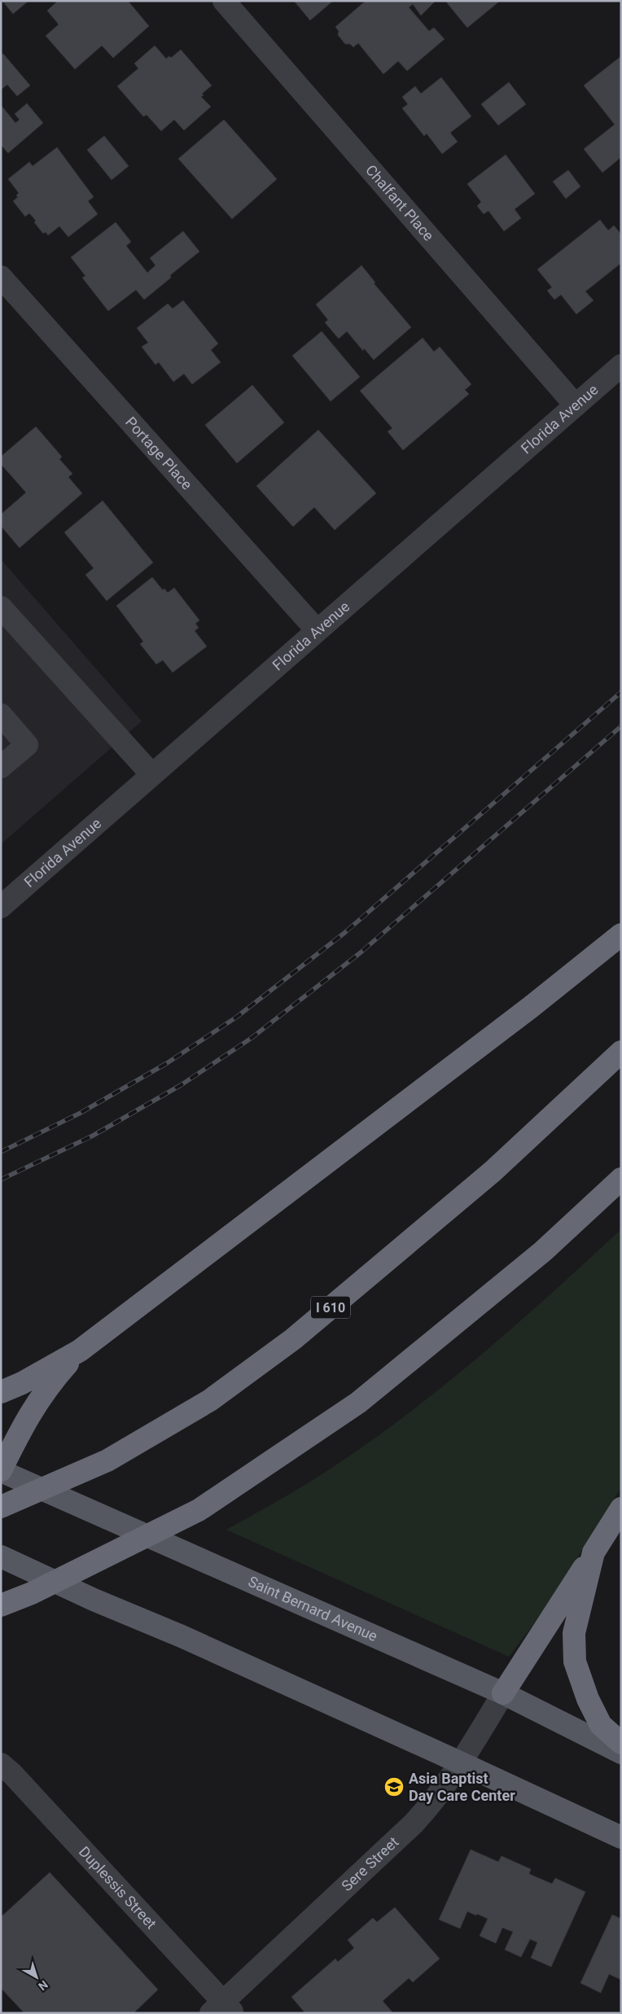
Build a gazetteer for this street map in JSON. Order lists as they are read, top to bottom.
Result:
{
  "streets": {
    "highway": ["I 610"],
    "main road": ["Saint Bernard Avenue"],
    "street": [
      "Chalfant Place",
      "Florida Avenue",
      "Portage Place",
      "Sere Street",
      "Duplessis Street"
    ]
  },
  "crossings": [
    ["Chalfant Place", "Florida Avenue"],
    ["Florida Avenue", "Portage Place"],
    ["Saint Bernard Avenue", "Sere Street"],
    ["Sere Street", "Duplessis Street"]
  ],
  "places": {
    "school or university": ["Asia Baptist Day Care Center"]
  },
  "north": "bottom right"
}
